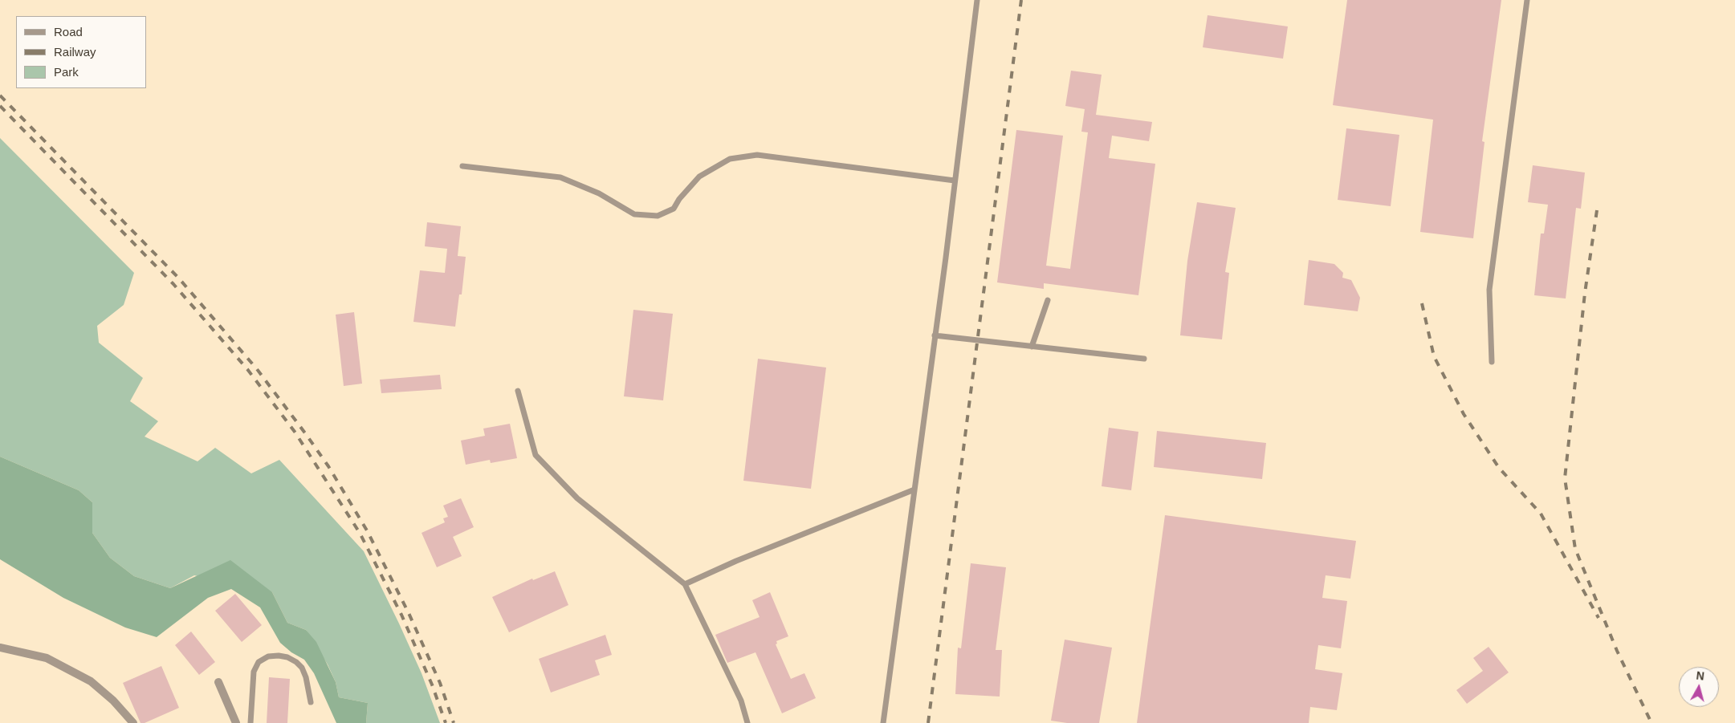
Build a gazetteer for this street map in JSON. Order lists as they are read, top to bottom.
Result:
{
  "legend": ["Road", "Railway", "Park"],
  "north": "top"
}
